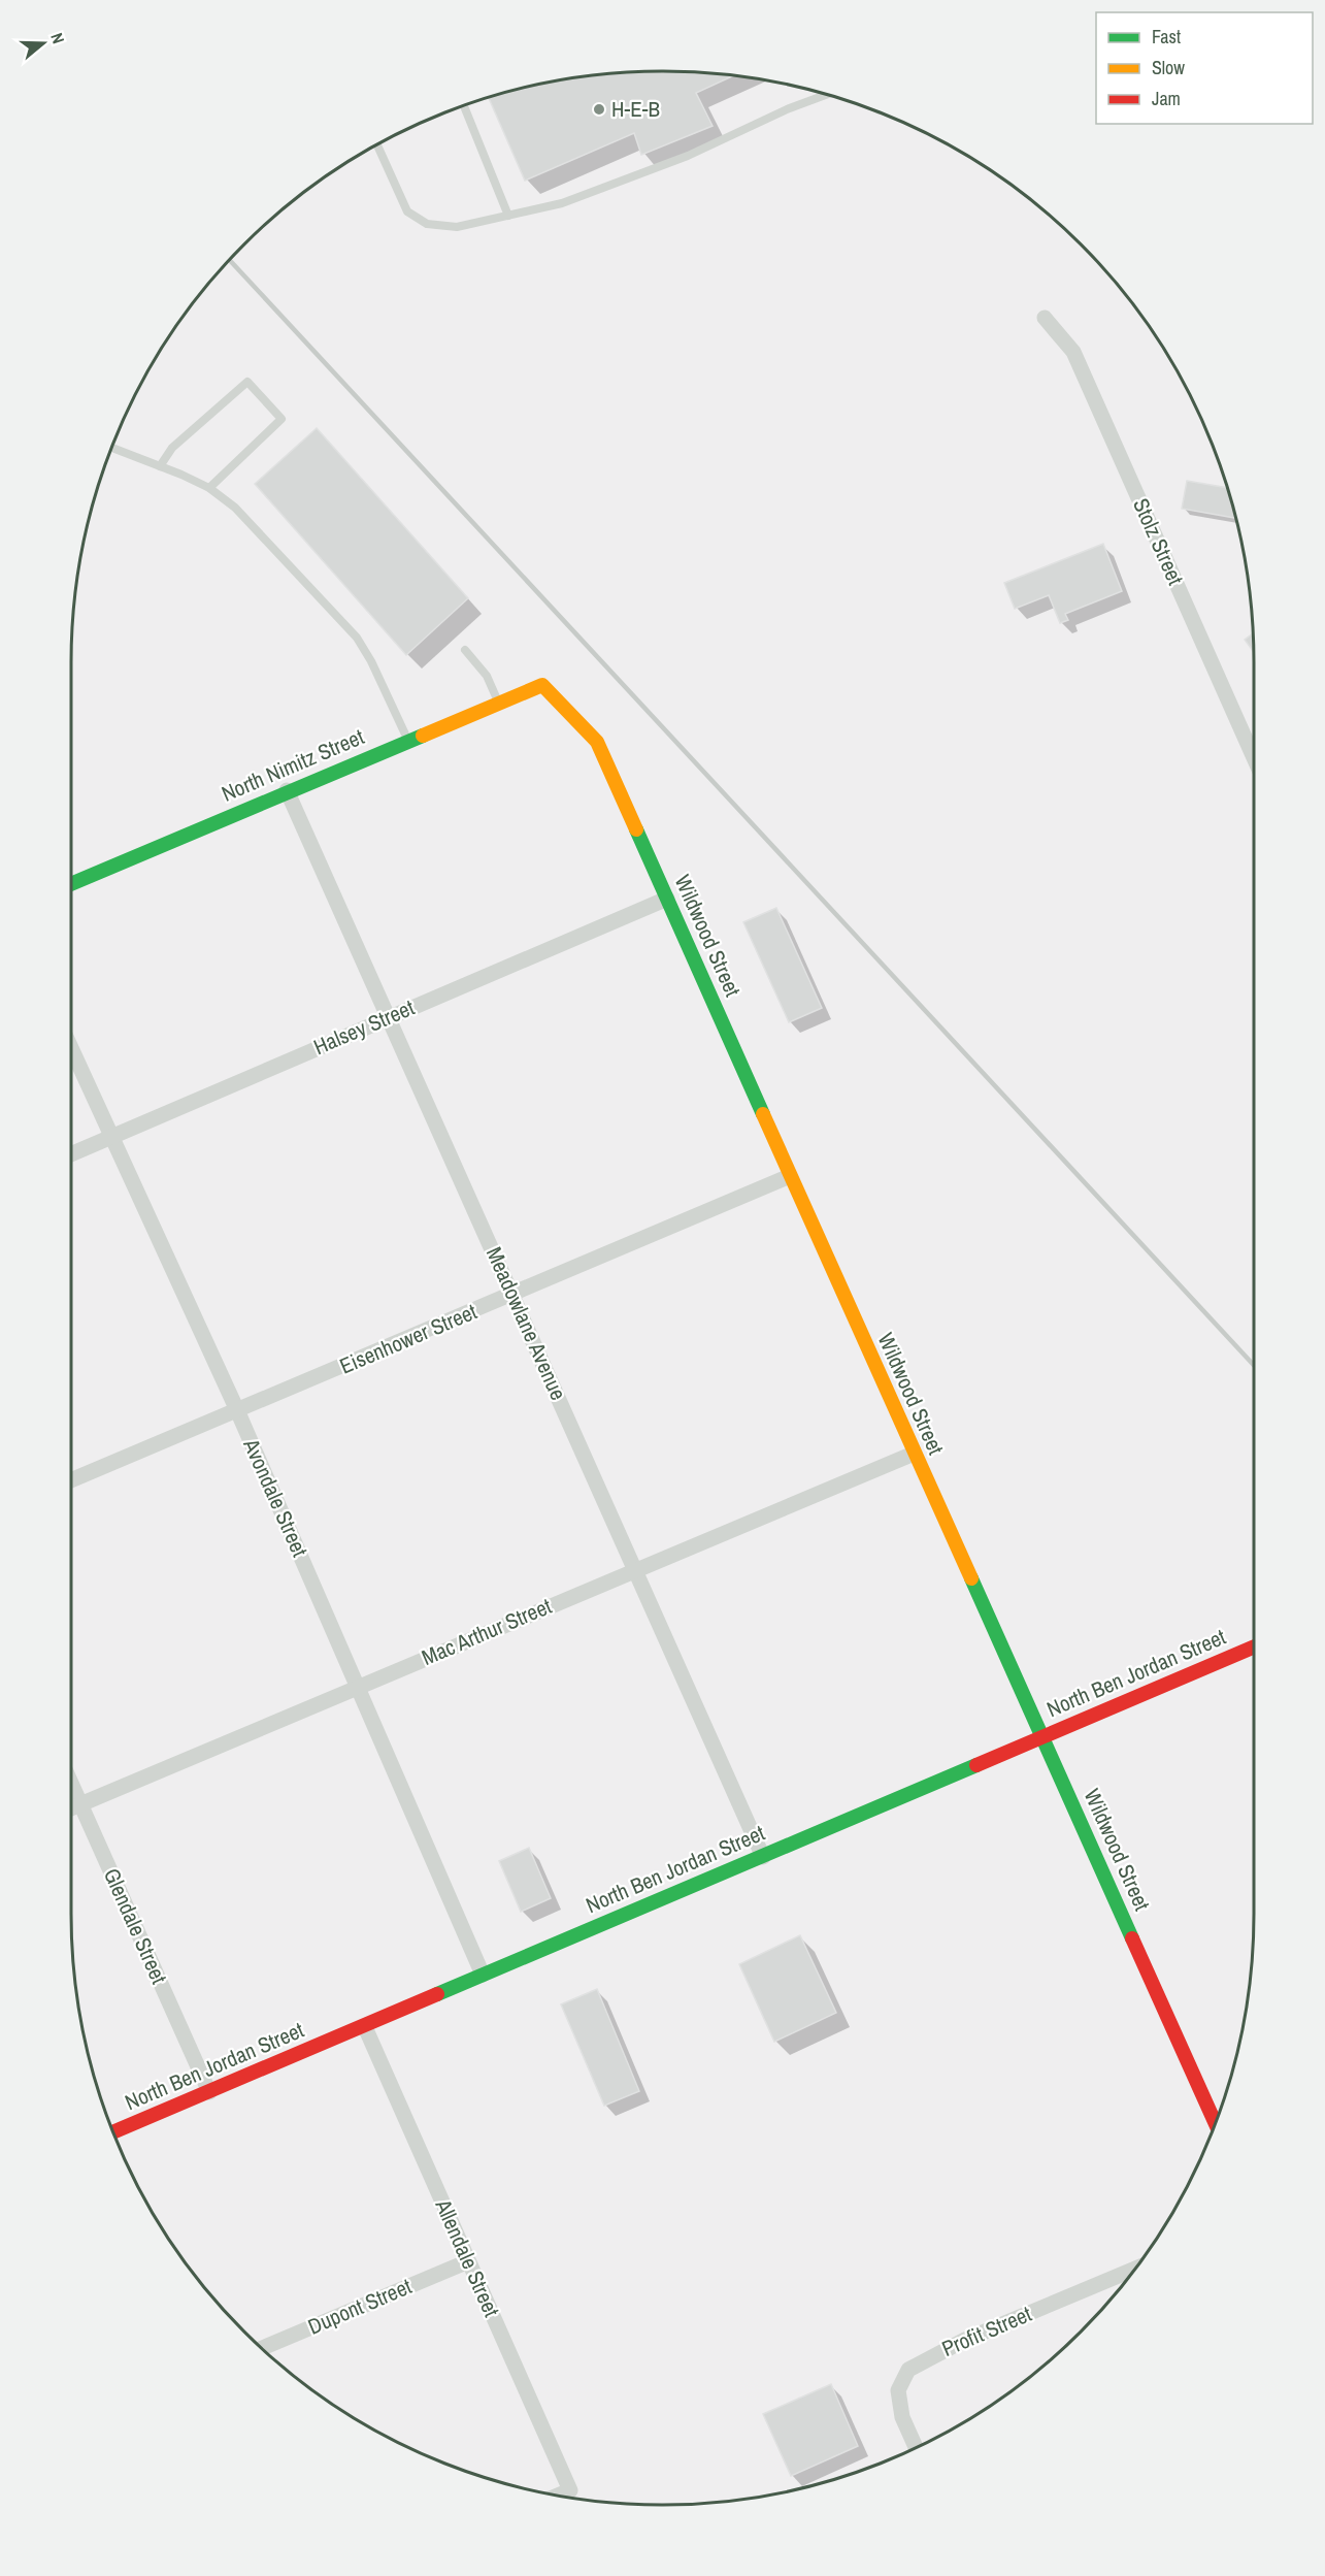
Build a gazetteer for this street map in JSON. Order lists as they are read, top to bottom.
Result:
{
  "streets": {
    "street": [
      "Stolz Street",
      "North Nimitz Street",
      "Wildwood Street",
      "Halsey Street",
      "Meadowlane Avenue",
      "Eisenhower Street",
      "Avondale Street",
      "Mac Arthur Street",
      "North Ben Jordan Street",
      "Glendale Street",
      "Allendale Street",
      "Dupont Street",
      "Profit Street"
    ]
  },
  "crossings": [
    ["North Nimitz Street", "Wildwood Street"],
    ["North Nimitz Street", "Meadowlane Avenue"],
    ["Wildwood Street", "Halsey Street"],
    ["Wildwood Street", "Eisenhower Street"],
    ["Wildwood Street", "Mac Arthur Street"],
    ["Wildwood Street", "North Ben Jordan Street"],
    ["Halsey Street", "Meadowlane Avenue"],
    ["Halsey Street", "Avondale Street"],
    ["Meadowlane Avenue", "Eisenhower Street"],
    ["Meadowlane Avenue", "Mac Arthur Street"],
    ["Meadowlane Avenue", "North Ben Jordan Street"],
    ["Eisenhower Street", "Avondale Street"],
    ["Avondale Street", "Mac Arthur Street"],
    ["Avondale Street", "North Ben Jordan Street"],
    ["Mac Arthur Street", "Glendale Street"],
    ["North Ben Jordan Street", "Glendale Street"],
    ["North Ben Jordan Street", "Allendale Street"],
    ["Allendale Street", "Dupont Street"]
  ],
  "places": ["H-E-B"],
  "legend": ["Fast", "Slow", "Jam"],
  "north": "right"
}
